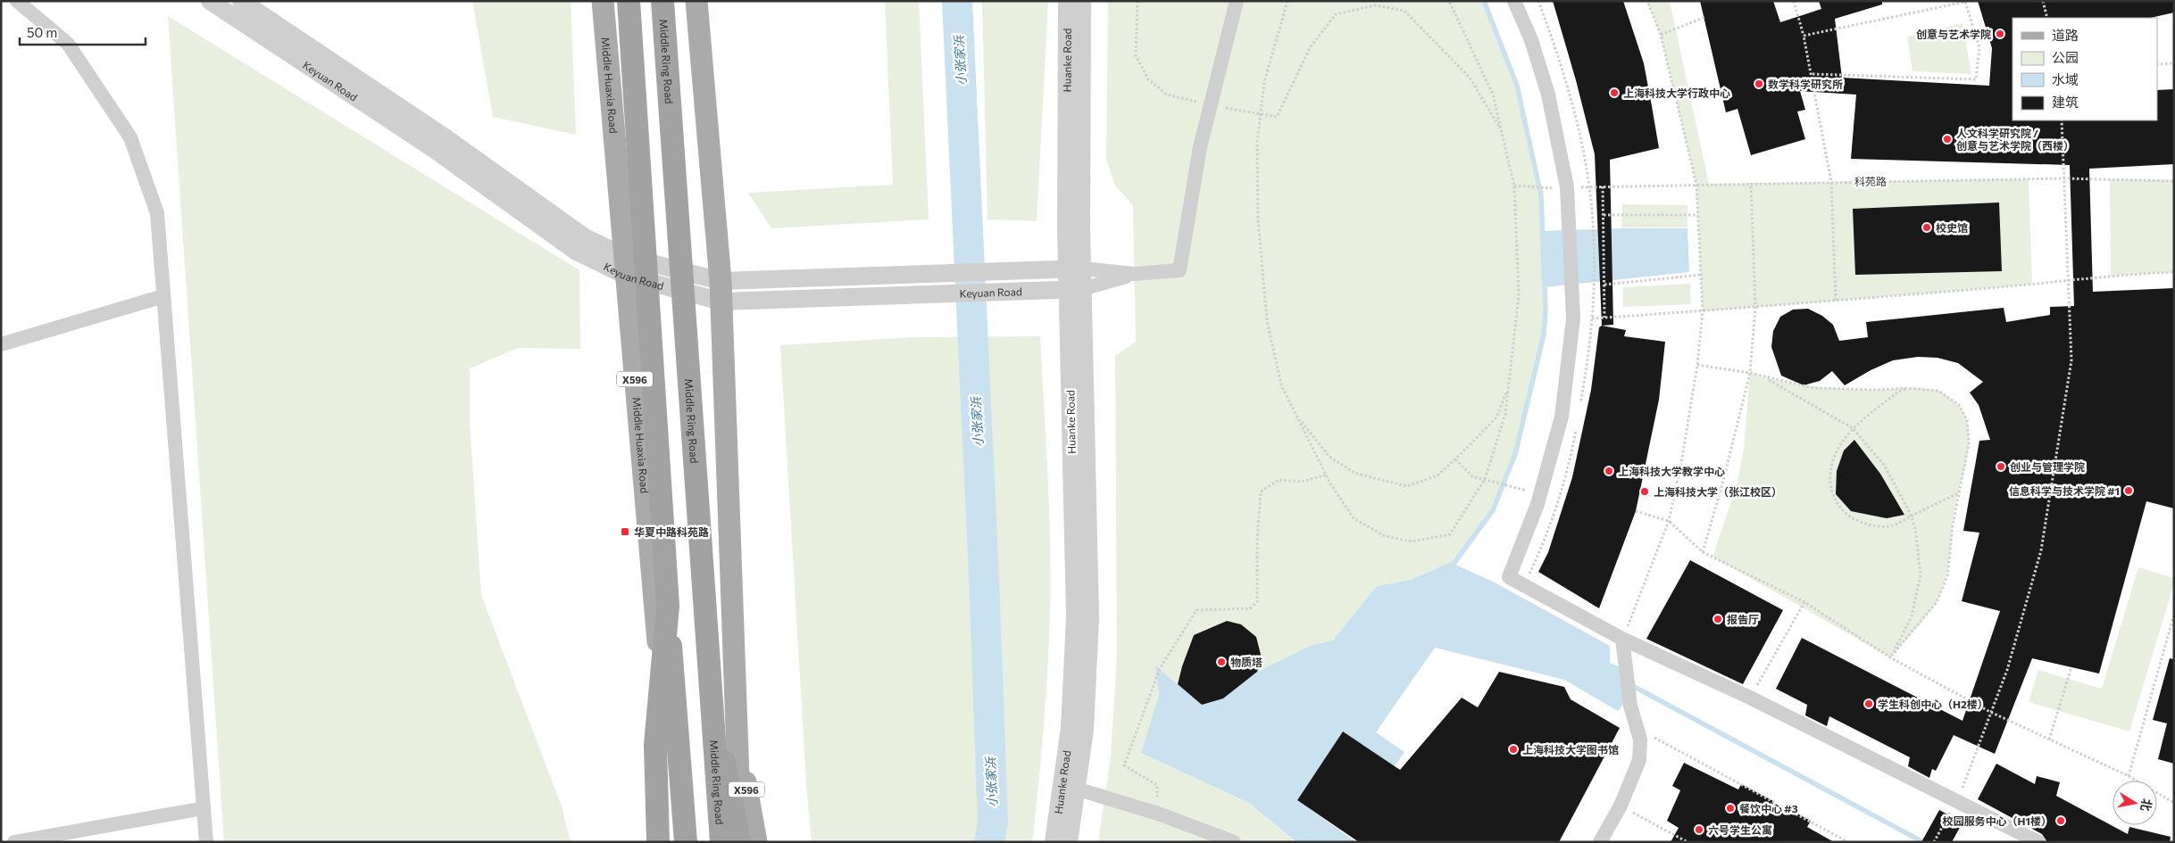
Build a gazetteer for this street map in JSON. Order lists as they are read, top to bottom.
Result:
{
  "streets": {
    "highway": ["Middle Ring Road"],
    "main road": ["Middle Huaxia Road", "X596"],
    "street": ["Huanke Road", "Keyuan Road"],
    "path": ["科苑路"]
  },
  "crossings": [
    ["Huanke Road", "Keyuan Road"],
    ["Keyuan Road", "Middle Huaxia Road"],
    ["Keyuan Road", "X596"]
  ],
  "water": ["小张家浜"],
  "places": {
    "other": [
      "创意与艺术学院",
      "数学科学研究所",
      "上海科技大学行政中心",
      "人文科学研究院 / 创意与艺术学院（西楼）",
      "校史馆",
      "创业与管理学院",
      "上海科技大学教学中心",
      "信息科学与技术学院 #1",
      "上海科技大学（张江校区）",
      "报告厅",
      "物质塔",
      "学生科创中心（H2楼）",
      "上海科技大学图书馆",
      "餐饮中心 #3",
      "校园服务中心（H1楼）",
      "六号学生公寓"
    ],
    "transit": ["华夏中路科苑路"]
  },
  "legend": [
    "道路",
    "公园",
    "水域",
    "建筑"
  ],
  "scale_bar": "50 m",
  "north": "right"
}
